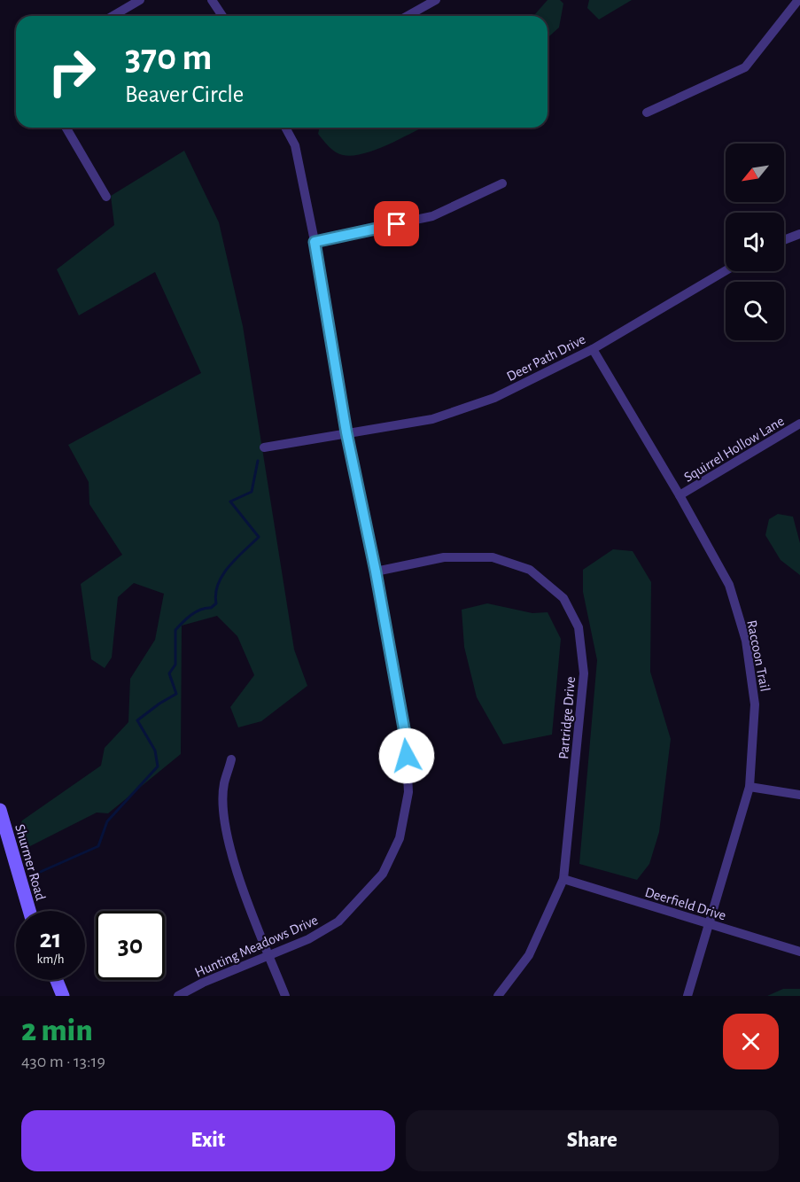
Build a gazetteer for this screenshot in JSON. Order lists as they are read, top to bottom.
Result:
{
  "streets": {
    "street": [
      "Deer Path Drive",
      "Squirrel Hollow Lane",
      "Raccoon Trail",
      "Partridge Drive",
      "Shurmer Road",
      "Deerfield Drive",
      "Hunting Meadows Drive"
    ]
  },
  "crossings": [
    ["Deer Path Drive", "Raccoon Trail"],
    ["Deer Path Drive", "Hunting Meadows Drive"],
    ["Squirrel Hollow Lane", "Raccoon Trail"],
    ["Raccoon Trail", "Deerfield Drive"],
    ["Partridge Drive", "Deerfield Drive"],
    ["Partridge Drive", "Hunting Meadows Drive"]
  ],
  "north": "bottom left",
  "page": {
    "turn": ["370 m", "Beaver Circle"],
    "speed": "21 km/h",
    "limit": "30",
    "heading": ["2 min", "430 m · 13:19"],
    "buttons": ["Exit", "Share"]
  }
}
